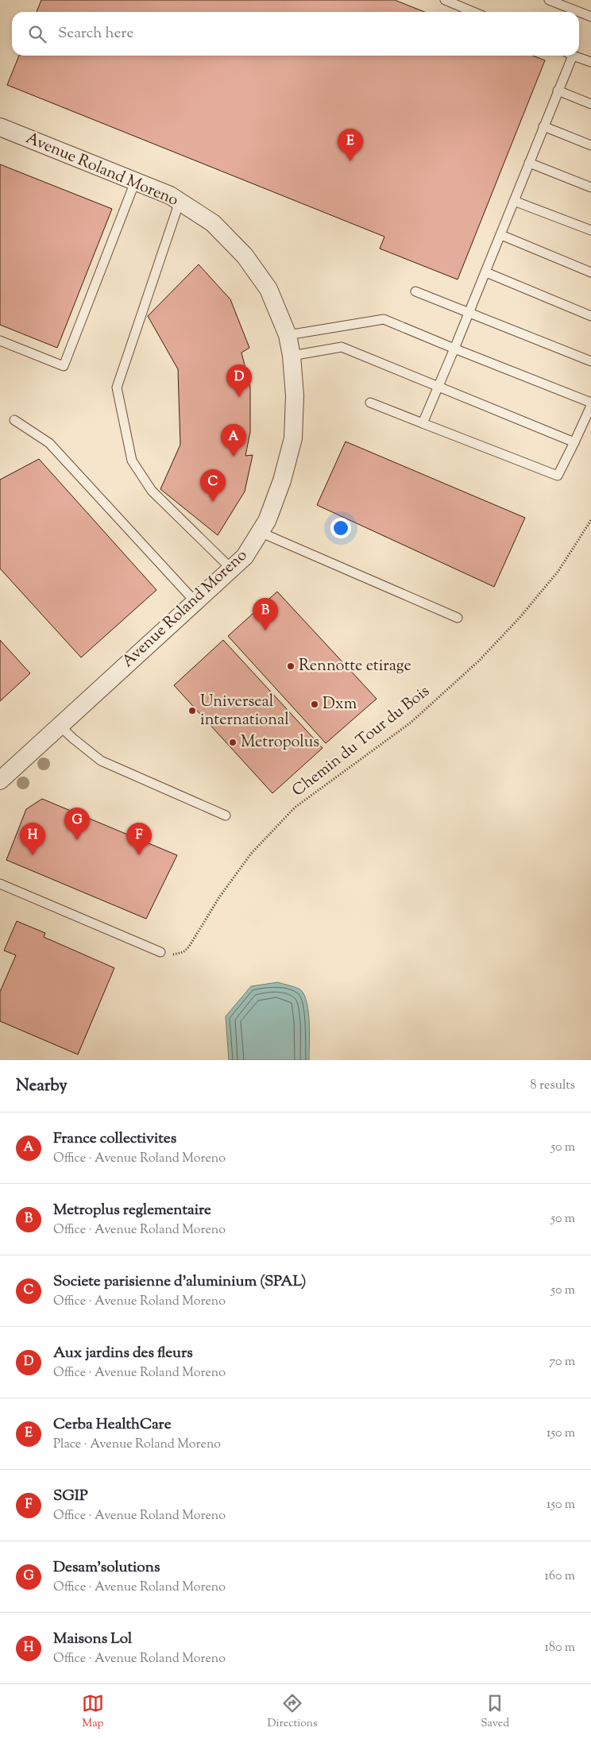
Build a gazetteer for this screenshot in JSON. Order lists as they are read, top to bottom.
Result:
{
  "streets": {
    "street": ["Avenue Roland Moreno"],
    "path": ["Chemin du Tour du Bois"]
  },
  "places": [
    "Rennotte etirage",
    "Dxm",
    "Universeal international",
    "Metropolus"
  ],
  "page": {
    "search": "Search here",
    "pins": [
      "E",
      "D",
      "A",
      "C",
      "B",
      "G",
      "F",
      "H"
    ],
    "heading": ["Nearby", "8 results"],
    "list": [
      {
        "mark": "A",
        "name": "France collectivites",
        "note": "Office · Avenue Roland Moreno",
        "value": "50 m"
      },
      {
        "mark": "B",
        "name": "Metroplus reglementaire",
        "note": "Office · Avenue Roland Moreno",
        "value": "50 m"
      },
      {
        "mark": "C",
        "name": "Societe parisienne d'aluminium (SPAL)",
        "note": "Office · Avenue Roland Moreno",
        "value": "50 m"
      },
      {
        "mark": "D",
        "name": "Aux jardins des fleurs",
        "note": "Office · Avenue Roland Moreno",
        "value": "70 m"
      },
      {
        "mark": "E",
        "name": "Cerba HealthCare",
        "note": "Place · Avenue Roland Moreno",
        "value": "150 m"
      },
      {
        "mark": "F",
        "name": "SGIP",
        "note": "Office · Avenue Roland Moreno",
        "value": "150 m"
      },
      {
        "mark": "G",
        "name": "Desam'solutions",
        "note": "Office · Avenue Roland Moreno",
        "value": "160 m"
      },
      {
        "mark": "H",
        "name": "Maisons Lol",
        "note": "Office · Avenue Roland Moreno",
        "value": "180 m"
      }
    ],
    "nav": ["Map", "Directions", "Saved"]
  }
}
